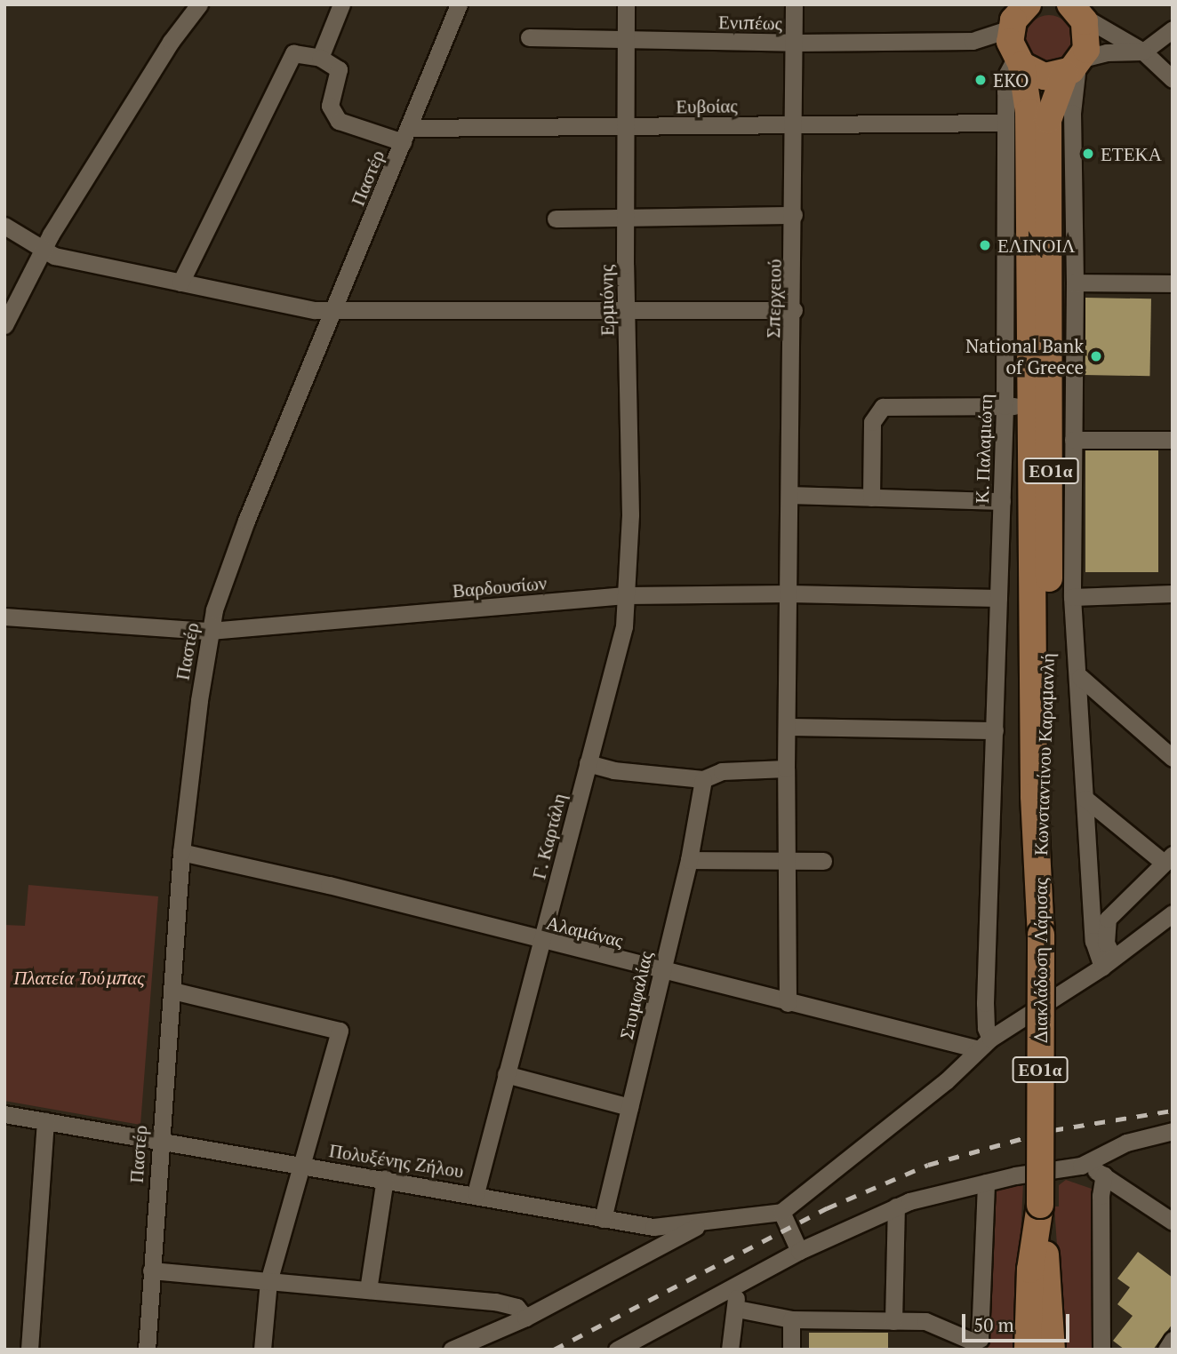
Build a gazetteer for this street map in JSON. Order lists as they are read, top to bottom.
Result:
{
  "streets": {
    "main road": ["ΕΟ1α", "Κωνσταντίνου Καραμανλή", "Διακλάδωση Λάρισας"],
    "street": [
      "Ενιπέως",
      "Ευβοίας",
      "Παστέρ",
      "Σπερχειού",
      "Ερμιόνης",
      "Κ. Παλαμιώτη",
      "Βαρδουσίων",
      "Γ. Καρτάλη",
      "Αλαμάνας",
      "Στυμφαλίας",
      "Πολυξένης Ζήλου"
    ]
  },
  "crossings": [
    ["Ενιπέως", "Σπερχειού"],
    ["Ενιπέως", "Ερμιόνης"],
    ["Ενιπέως", "Κ. Παλαμιώτη"],
    ["Ενιπέως", "Κωνσταντίνου Καραμανλή"],
    ["Ευβοίας", "Παστέρ"],
    ["Ευβοίας", "Σπερχειού"],
    ["Ευβοίας", "Ερμιόνης"],
    ["Ευβοίας", "Κ. Παλαμιώτη"],
    ["Παστέρ", "Βαρδουσίων"],
    ["Παστέρ", "Αλαμάνας"],
    ["Παστέρ", "Πολυξένης Ζήλου"],
    ["Σπερχειού", "Βαρδουσίων"],
    ["Σπερχειού", "Αλαμάνας"],
    ["Ερμιόνης", "Βαρδουσίων"],
    ["Ερμιόνης", "Γ. Καρτάλη"],
    ["Κ. Παλαμιώτη", "Βαρδουσίων"],
    ["Κ. Παλαμιώτη", "Κωνσταντίνου Καραμανλή"],
    ["Κ. Παλαμιώτη", "Αλαμάνας"],
    ["Βαρδουσίων", "Γ. Καρτάλη"],
    ["Κωνσταντίνου Καραμανλή", "Διακλάδωση Λάρισας"],
    ["Γ. Καρτάλη", "Αλαμάνας"],
    ["Γ. Καρτάλη", "Πολυξένης Ζήλου"],
    ["Αλαμάνας", "Στυμφαλίας"],
    ["Στυμφαλίας", "Πολυξένης Ζήλου"]
  ],
  "parks": ["Πλατεία Τούμπας"],
  "places": [
    "EKO",
    "ΕΤΕΚΑ",
    "ΕΛΙΝΟΙΛ",
    "National Bank of Greece"
  ],
  "scale_bar": "50 m"
}
